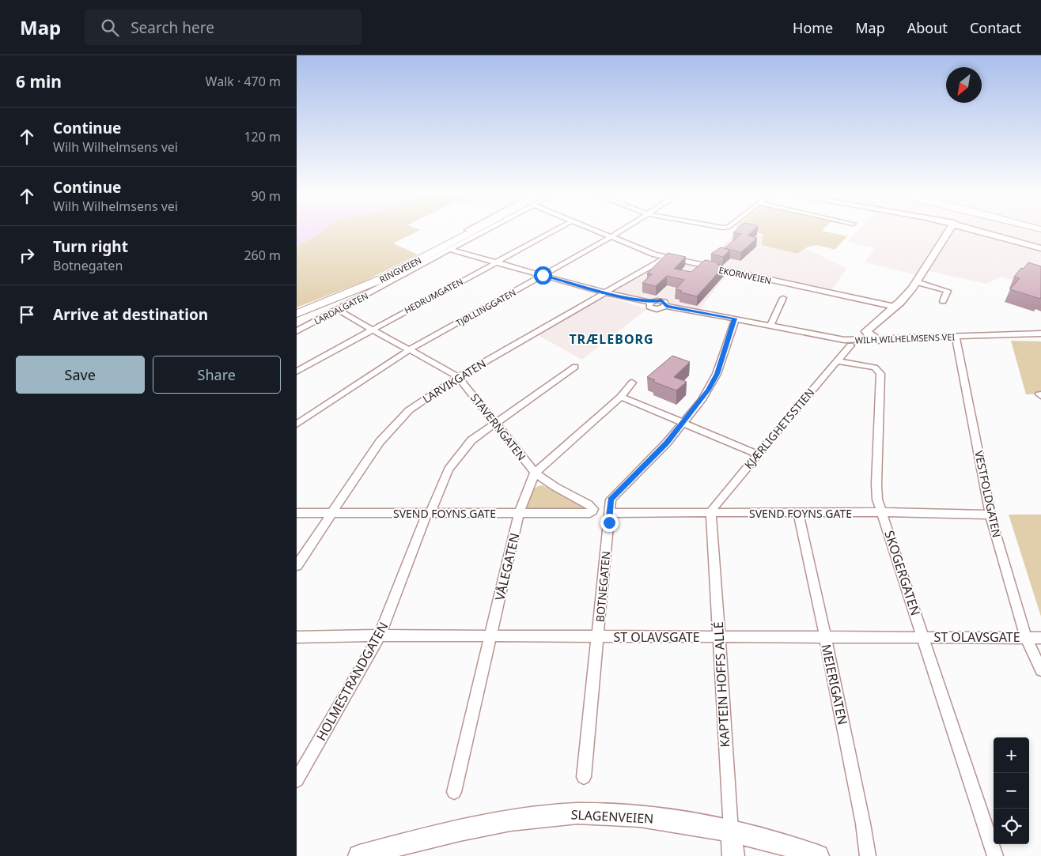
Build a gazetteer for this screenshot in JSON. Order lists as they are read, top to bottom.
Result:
{
  "streets": {
    "main road": ["RINGVEIEN"],
    "street": [
      "EKORNVEIEN",
      "HEDRUMGATEN",
      "TJØLLINGGATEN",
      "LARDALGATEN",
      "WILH WILHELMSENS VEI",
      "LARVIKGATEN",
      "STAVERNGATEN",
      "KJÆRLIGHETSSTIEN",
      "VESTFOLDGATEN",
      "SVEND FOYNS GATE",
      "VÅLEGATEN",
      "SKOGERGATEN",
      "BOTNEGATEN",
      "ST OLAVSGATE",
      "HOLMESTRANDGATEN",
      "KAPTEIN HOFFS ALLÉ",
      "MEIERIGATEN",
      "SLAGENVEIEN"
    ]
  },
  "crossings": [
    ["EKORNVEIEN", "TJØLLINGGATEN"],
    ["EKORNVEIEN", "LARVIKGATEN"],
    ["HEDRUMGATEN", "STAVERNGATEN"],
    ["TJØLLINGGATEN", "STAVERNGATEN"],
    ["LARDALGATEN", "STAVERNGATEN"],
    ["WILH WILHELMSENS VEI", "LARVIKGATEN"],
    ["WILH WILHELMSENS VEI", "VESTFOLDGATEN"],
    ["WILH WILHELMSENS VEI", "BOTNEGATEN"],
    ["LARVIKGATEN", "STAVERNGATEN"],
    ["LARVIKGATEN", "SVEND FOYNS GATE"],
    ["STAVERNGATEN", "SVEND FOYNS GATE"],
    ["STAVERNGATEN", "VÅLEGATEN"],
    ["STAVERNGATEN", "HOLMESTRANDGATEN"],
    ["KJÆRLIGHETSSTIEN", "SVEND FOYNS GATE"],
    ["KJÆRLIGHETSSTIEN", "SKOGERGATEN"],
    ["KJÆRLIGHETSSTIEN", "KAPTEIN HOFFS ALLÉ"],
    ["VESTFOLDGATEN", "SVEND FOYNS GATE"],
    ["VESTFOLDGATEN", "ST OLAVSGATE"],
    ["SVEND FOYNS GATE", "VÅLEGATEN"],
    ["SVEND FOYNS GATE", "SKOGERGATEN"],
    ["SVEND FOYNS GATE", "BOTNEGATEN"],
    ["SVEND FOYNS GATE", "HOLMESTRANDGATEN"],
    ["SVEND FOYNS GATE", "KAPTEIN HOFFS ALLÉ"],
    ["SVEND FOYNS GATE", "MEIERIGATEN"],
    ["VÅLEGATEN", "ST OLAVSGATE"],
    ["SKOGERGATEN", "ST OLAVSGATE"],
    ["BOTNEGATEN", "ST OLAVSGATE"],
    ["ST OLAVSGATE", "HOLMESTRANDGATEN"],
    ["ST OLAVSGATE", "KAPTEIN HOFFS ALLÉ"],
    ["ST OLAVSGATE", "MEIERIGATEN"],
    ["KAPTEIN HOFFS ALLÉ", "SLAGENVEIEN"]
  ],
  "districts": ["TRÆLEBORG"],
  "north": "bottom left",
  "page": {
    "header": "Map",
    "search": "Search here",
    "nav": [
      "Home",
      "Map",
      "About",
      "Contact"
    ],
    "heading": ["6 min", "Walk · 470 m"],
    "list": [
      ["Continue", "Wilh Wilhelmsens vei", "120 m"],
      ["Continue", "Wilh Wilhelmsens vei", "90 m"],
      ["Turn right", "Botnegaten", "260 m"],
      "Arrive at destination"
    ],
    "buttons": ["Save", "Share"],
    "map_buttons": ["+", "−"]
  }
}
